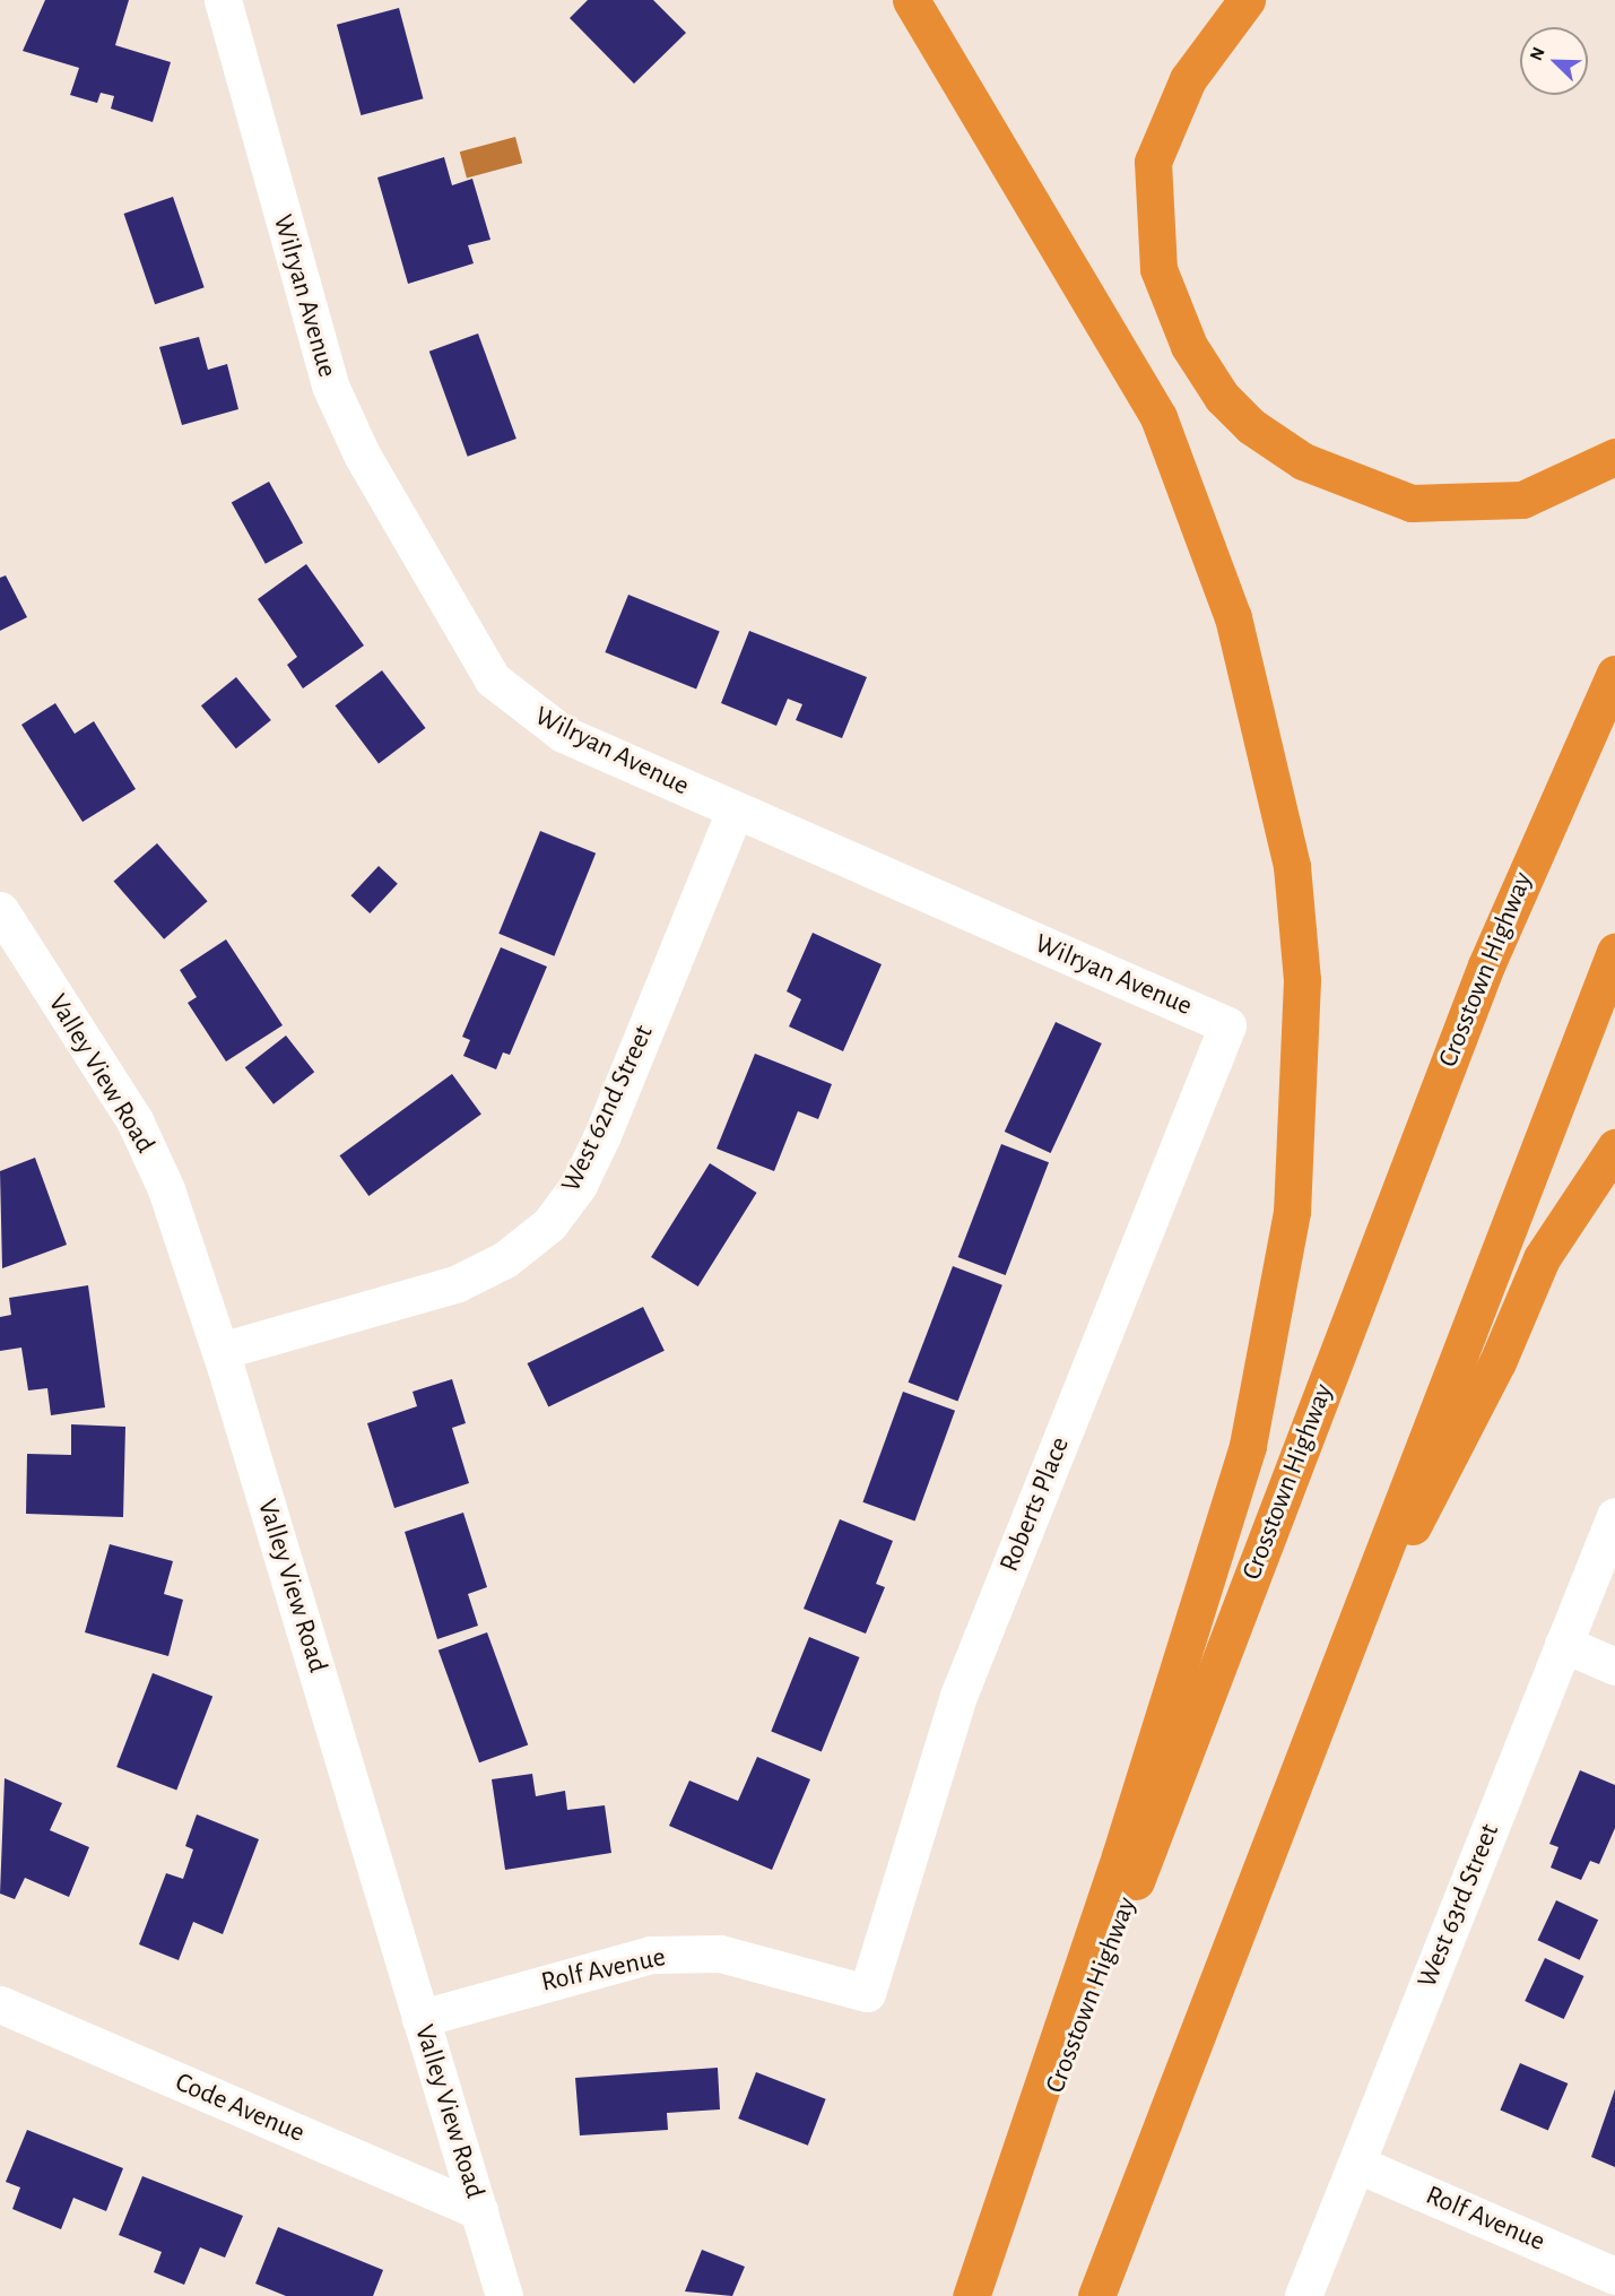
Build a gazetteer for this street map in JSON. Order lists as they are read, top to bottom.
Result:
{
  "streets": {
    "highway": ["Crosstown Highway"],
    "street": [
      "Wilryan Avenue",
      "Valley View Road",
      "West 62nd Street",
      "Roberts Place",
      "West 63rd Street",
      "Rolf Avenue",
      "Code Avenue"
    ]
  },
  "crossings": [
    ["Wilryan Avenue", "West 62nd Street"],
    ["Wilryan Avenue", "Roberts Place"],
    ["Valley View Road", "West 62nd Street"],
    ["Valley View Road", "Rolf Avenue"],
    ["Valley View Road", "Code Avenue"],
    ["Roberts Place", "Rolf Avenue"],
    ["West 63rd Street", "Rolf Avenue"]
  ],
  "north": "top left"
}
